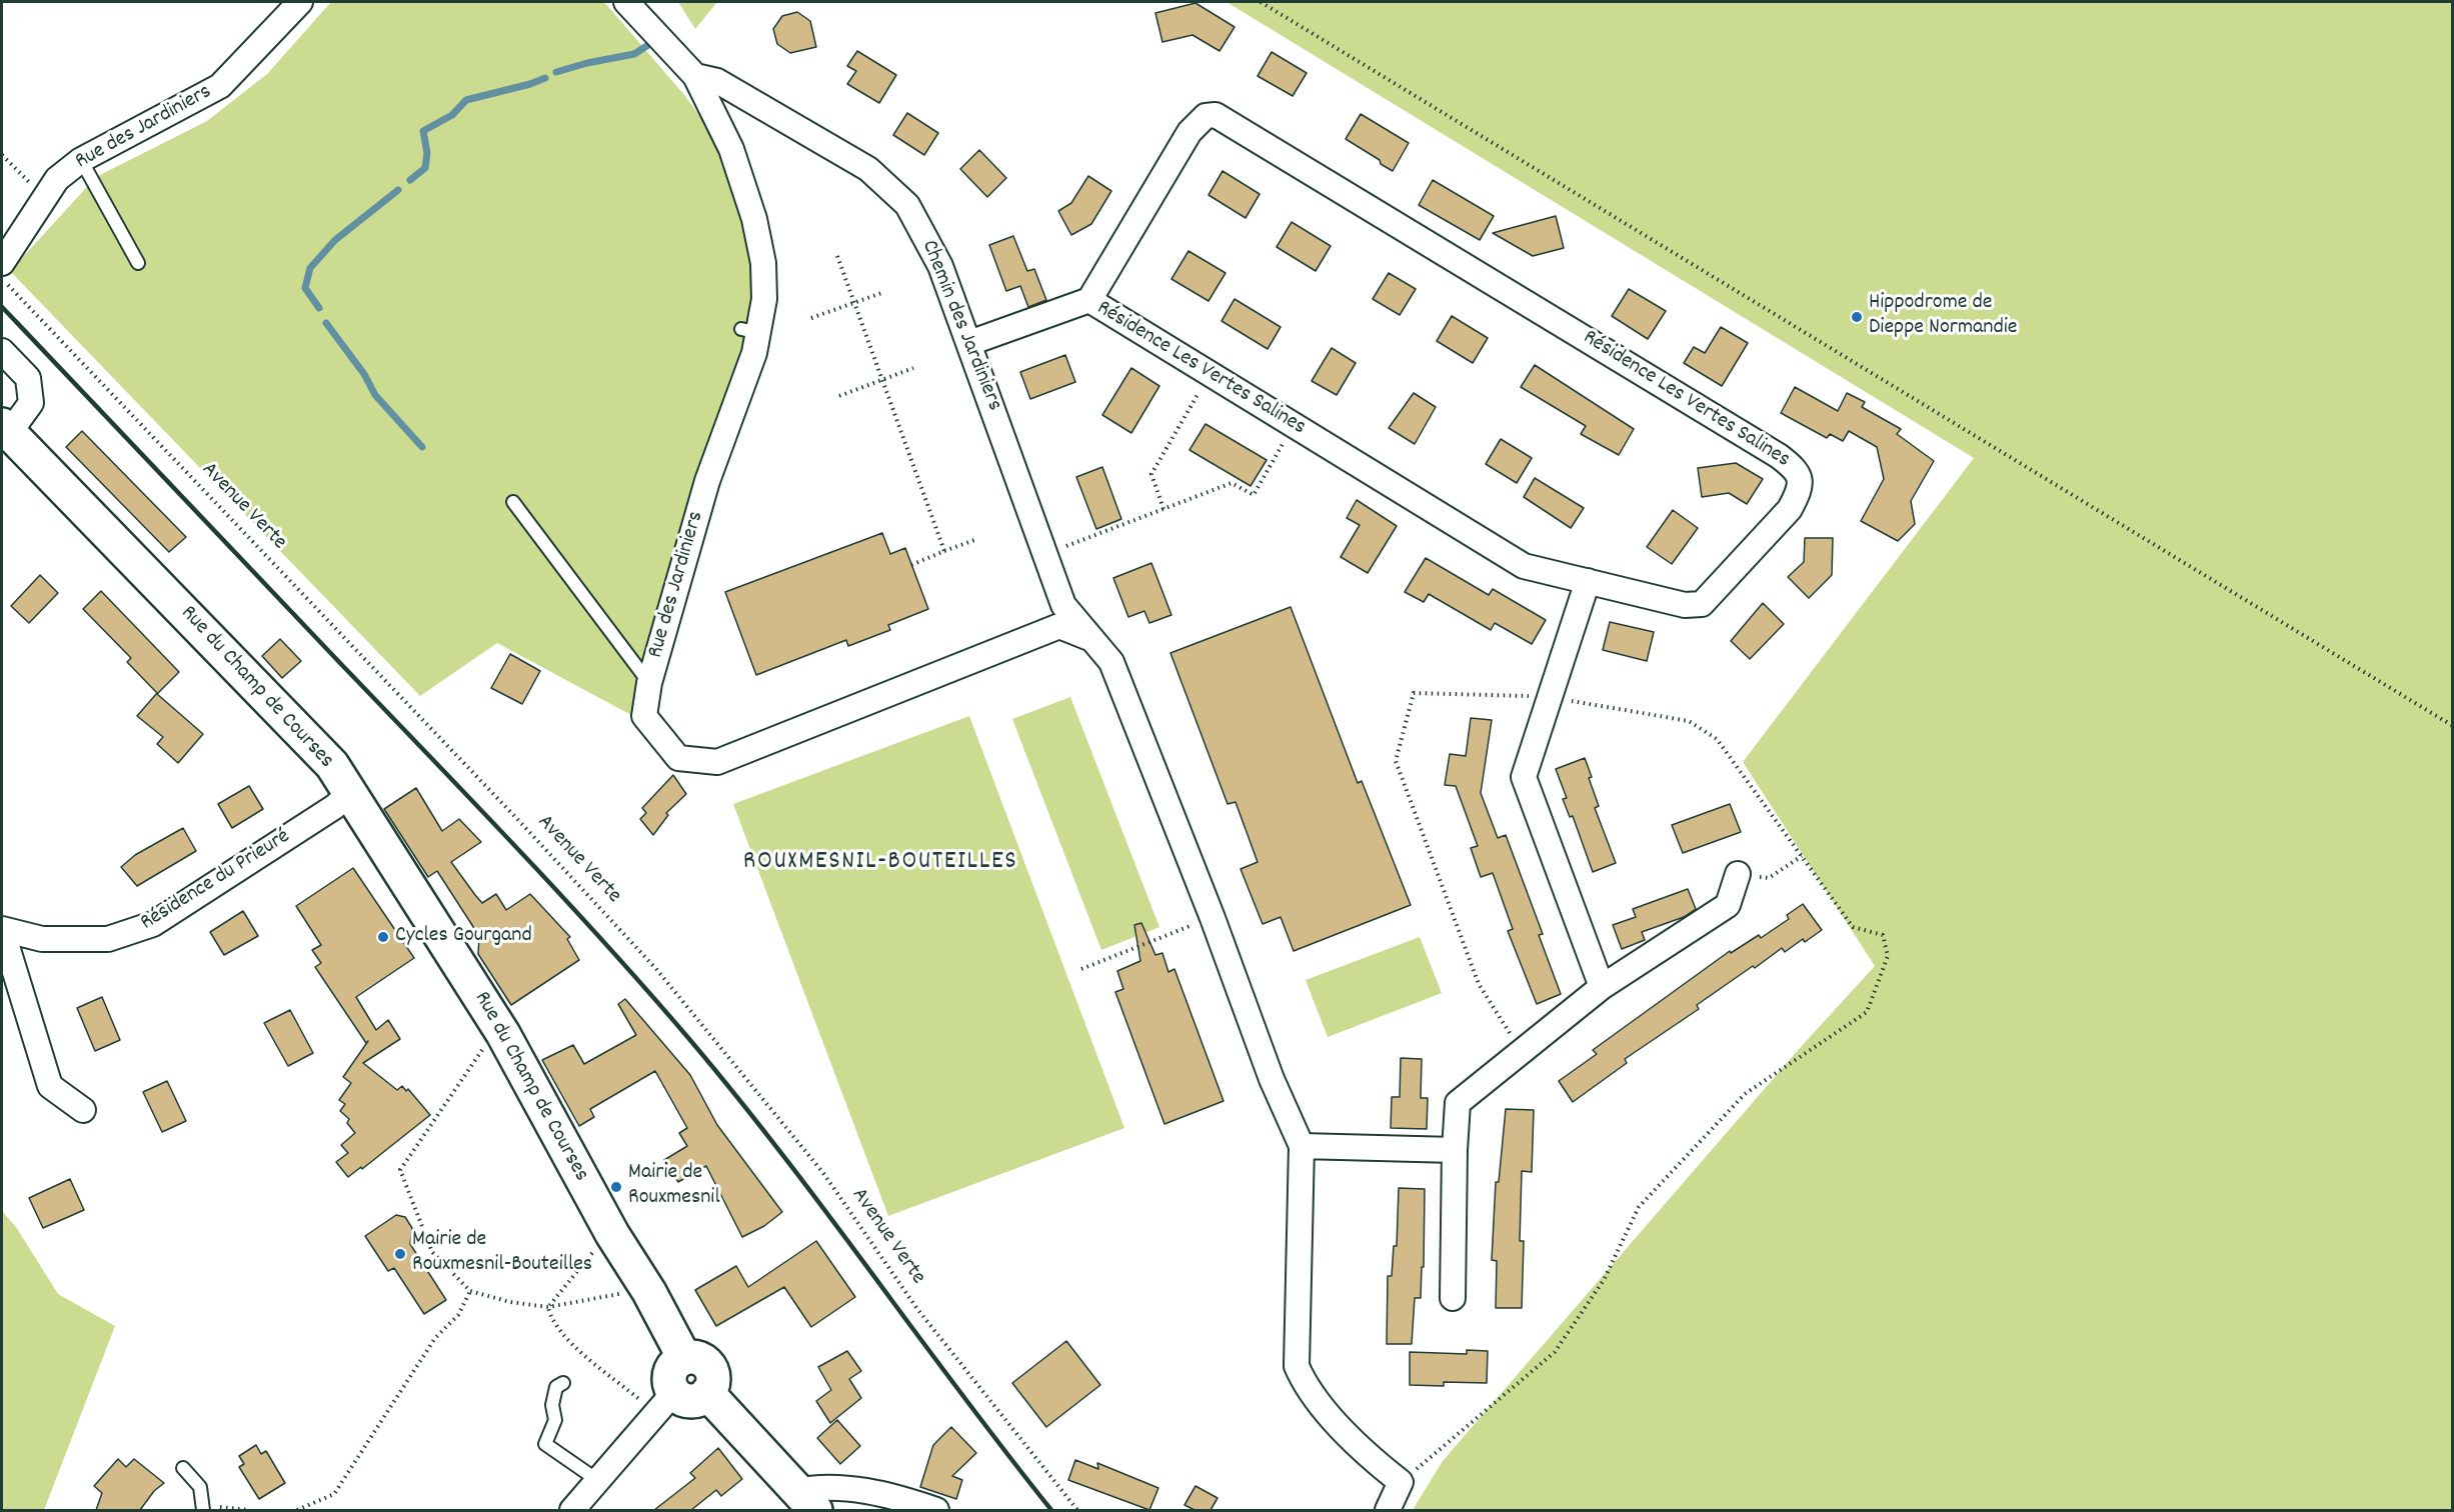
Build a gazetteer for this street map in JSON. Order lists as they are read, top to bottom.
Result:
{
  "streets": {
    "main road": ["Rue du Champ de Courses"],
    "street": [
      "Rue des Jardiniers",
      "Chemin des Jardiniers",
      "Résidence Les Vertes Salines",
      "Résidence du Prieuré"
    ],
    "path": ["Avenue Verte"]
  },
  "crossings": [
    ["Rue des Jardiniers", "Chemin des Jardiniers"],
    ["Chemin des Jardiniers", "Résidence Les Vertes Salines"],
    ["Rue du Champ de Courses", "Résidence du Prieuré"]
  ],
  "districts": ["ROUXMESNIL-BOUTEILLES"],
  "places": [
    "Hippodrome de Dieppe Normandie",
    "Cycles Gourgand",
    "Mairie de Rouxmesnil",
    "Mairie de Rouxmesnil-Bouteilles"
  ]
}
